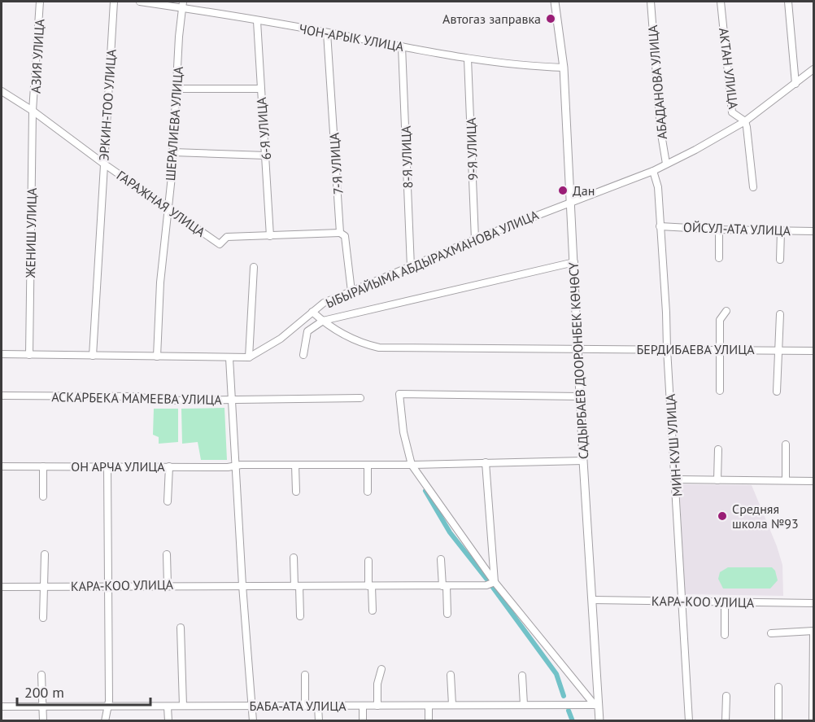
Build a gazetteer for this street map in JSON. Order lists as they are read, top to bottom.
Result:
{
  "streets": {
    "main road": ["САДЫРБАЕВ ДООРОНБЕК КӨЧӨСҮ"],
    "street": [
      "ЧОН-АРЫК УЛИЦА",
      "АЗИЯ УЛИЦА",
      "АКТАН УЛИЦА",
      "АБАДАНОВА УЛИЦА",
      "ЭРКИН-ТОО УЛИЦА",
      "ШЕРАЛИЕВА УЛИЦА",
      "6-Я УЛИЦА",
      "9-Я УЛИЦА",
      "8-Я УЛИЦА",
      "7-Я УЛИЦА",
      "ГАРАЖНАЯ УЛИЦА",
      "ОЙСУЛ-АТА УЛИЦА",
      "ЖЕНИШ УЛИЦА",
      "ЫБЫРАЙЫМА АБДЫРАХМАНОВА УЛИЦА",
      "БЕРДИБАЕВА УЛИЦА",
      "АСКАРБЕКА МАМЕЕВА УЛИЦА",
      "МИН-КУШ УЛИЦА",
      "ОН АРЧА УЛИЦА",
      "КАРА-КОО УЛИЦА",
      "БАБА-АТА УЛИЦА"
    ]
  },
  "crossings": [
    ["ЧОН-АРЫК УЛИЦА", "ШЕРАЛИЕВА УЛИЦА"],
    ["ЧОН-АРЫК УЛИЦА", "6-Я УЛИЦА"],
    ["ЧОН-АРЫК УЛИЦА", "9-Я УЛИЦА"],
    ["ЧОН-АРЫК УЛИЦА", "8-Я УЛИЦА"],
    ["ЧОН-АРЫК УЛИЦА", "7-Я УЛИЦА"],
    ["ЧОН-АРЫК УЛИЦА", "САДЫРБАЕВ ДООРОНБЕК КӨЧӨСҮ"],
    ["АЗИЯ УЛИЦА", "ГАРАЖНАЯ УЛИЦА"],
    ["АЗИЯ УЛИЦА", "ЖЕНИШ УЛИЦА"],
    ["АКТАН УЛИЦА", "ЫБЫРАЙЫМА АБДЫРАХМАНОВА УЛИЦА"],
    ["АБАДАНОВА УЛИЦА", "ЫБЫРАЙЫМА АБДЫРАХМАНОВА УЛИЦА"],
    ["ЭРКИН-ТОО УЛИЦА", "ГАРАЖНАЯ УЛИЦА"],
    ["ЭРКИН-ТОО УЛИЦА", "ЫБЫРАЙЫМА АБДЫРАХМАНОВА УЛИЦА"],
    ["ШЕРАЛИЕВА УЛИЦА", "ГАРАЖНАЯ УЛИЦА"],
    ["ШЕРАЛИЕВА УЛИЦА", "ЫБЫРАЙЫМА АБДЫРАХМАНОВА УЛИЦА"],
    ["6-Я УЛИЦА", "ГАРАЖНАЯ УЛИЦА"],
    ["9-Я УЛИЦА", "ЫБЫРАЙЫМА АБДЫРАХМАНОВА УЛИЦА"],
    ["8-Я УЛИЦА", "ЫБЫРАЙЫМА АБДЫРАХМАНОВА УЛИЦА"],
    ["7-Я УЛИЦА", "ГАРАЖНАЯ УЛИЦА"],
    ["7-Я УЛИЦА", "ЫБЫРАЙЫМА АБДЫРАХМАНОВА УЛИЦА"],
    ["ГАРАЖНАЯ УЛИЦА", "ЖЕНИШ УЛИЦА"],
    ["ОЙСУЛ-АТА УЛИЦА", "МИН-КУШ УЛИЦА"],
    ["ЖЕНИШ УЛИЦА", "ЫБЫРАЙЫМА АБДЫРАХМАНОВА УЛИЦА"],
    ["ЫБЫРАЙЫМА АБДЫРАХМАНОВА УЛИЦА", "БЕРДИБАЕВА УЛИЦА"],
    ["ЫБЫРАЙЫМА АБДЫРАХМАНОВА УЛИЦА", "САДЫРБАЕВ ДООРОНБЕК КӨЧӨСҮ"],
    ["ЫБЫРАЙЫМА АБДЫРАХМАНОВА УЛИЦА", "МИН-КУШ УЛИЦА"],
    ["БЕРДИБАЕВА УЛИЦА", "САДЫРБАЕВ ДООРОНБЕК КӨЧӨСҮ"],
    ["БЕРДИБАЕВА УЛИЦА", "МИН-КУШ УЛИЦА"],
    ["САДЫРБАЕВ ДООРОНБЕК КӨЧӨСҮ", "ОН АРЧА УЛИЦА"],
    ["САДЫРБАЕВ ДООРОНБЕК КӨЧӨСҮ", "КАРА-КОО УЛИЦА"],
    ["САДЫРБАЕВ ДООРОНБЕК КӨЧӨСҮ", "БАБА-АТА УЛИЦА"],
    ["МИН-КУШ УЛИЦА", "КАРА-КОО УЛИЦА"]
  ],
  "places": ["Автогаз заправка", "Дан", "Средняя школа №93"],
  "scale_bar": "200 m"
}
